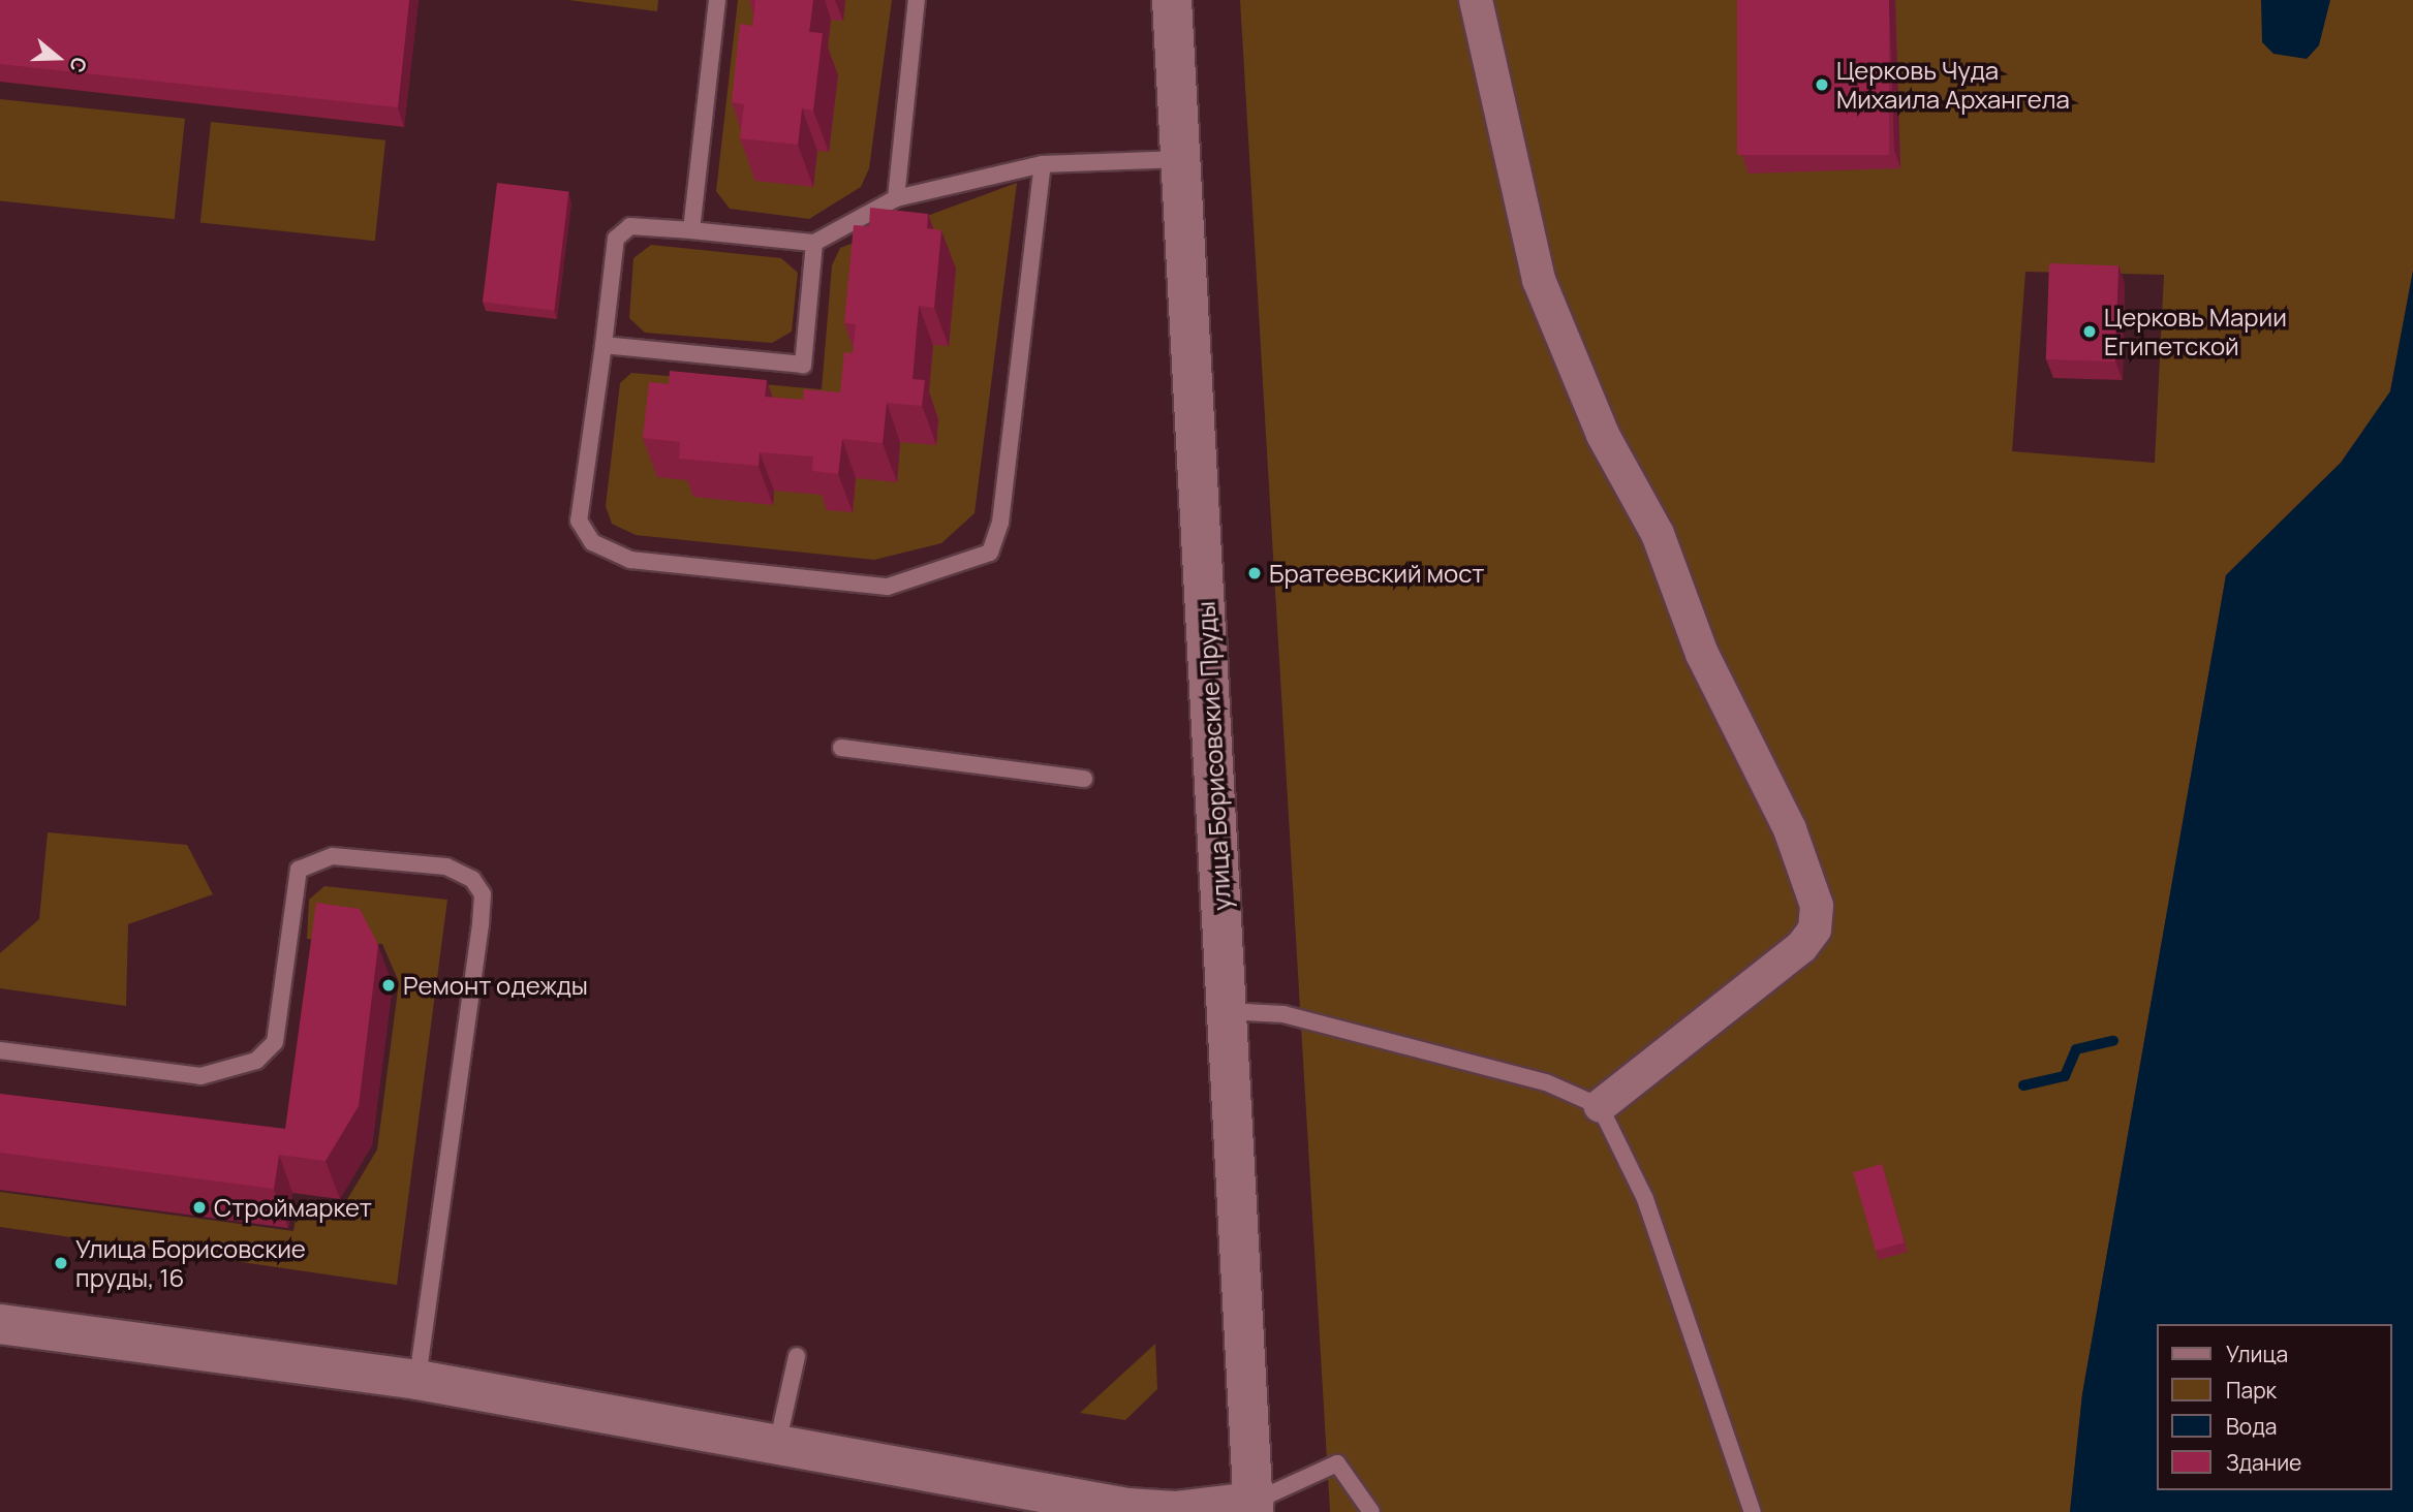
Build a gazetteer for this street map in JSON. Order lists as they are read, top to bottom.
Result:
{
  "streets": {
    "main road": ["улица Борисовские Пруды"]
  },
  "places": [
    "Церковь Чуда Михаила Архангела",
    "Церковь Марии Египетской",
    "Братеевский мост",
    "Ремонт одежды",
    "Строймаркет",
    "Улица Борисовские пруды, 16"
  ],
  "legend": [
    "Улица",
    "Парк",
    "Вода",
    "Здание"
  ],
  "north": "right"
}
